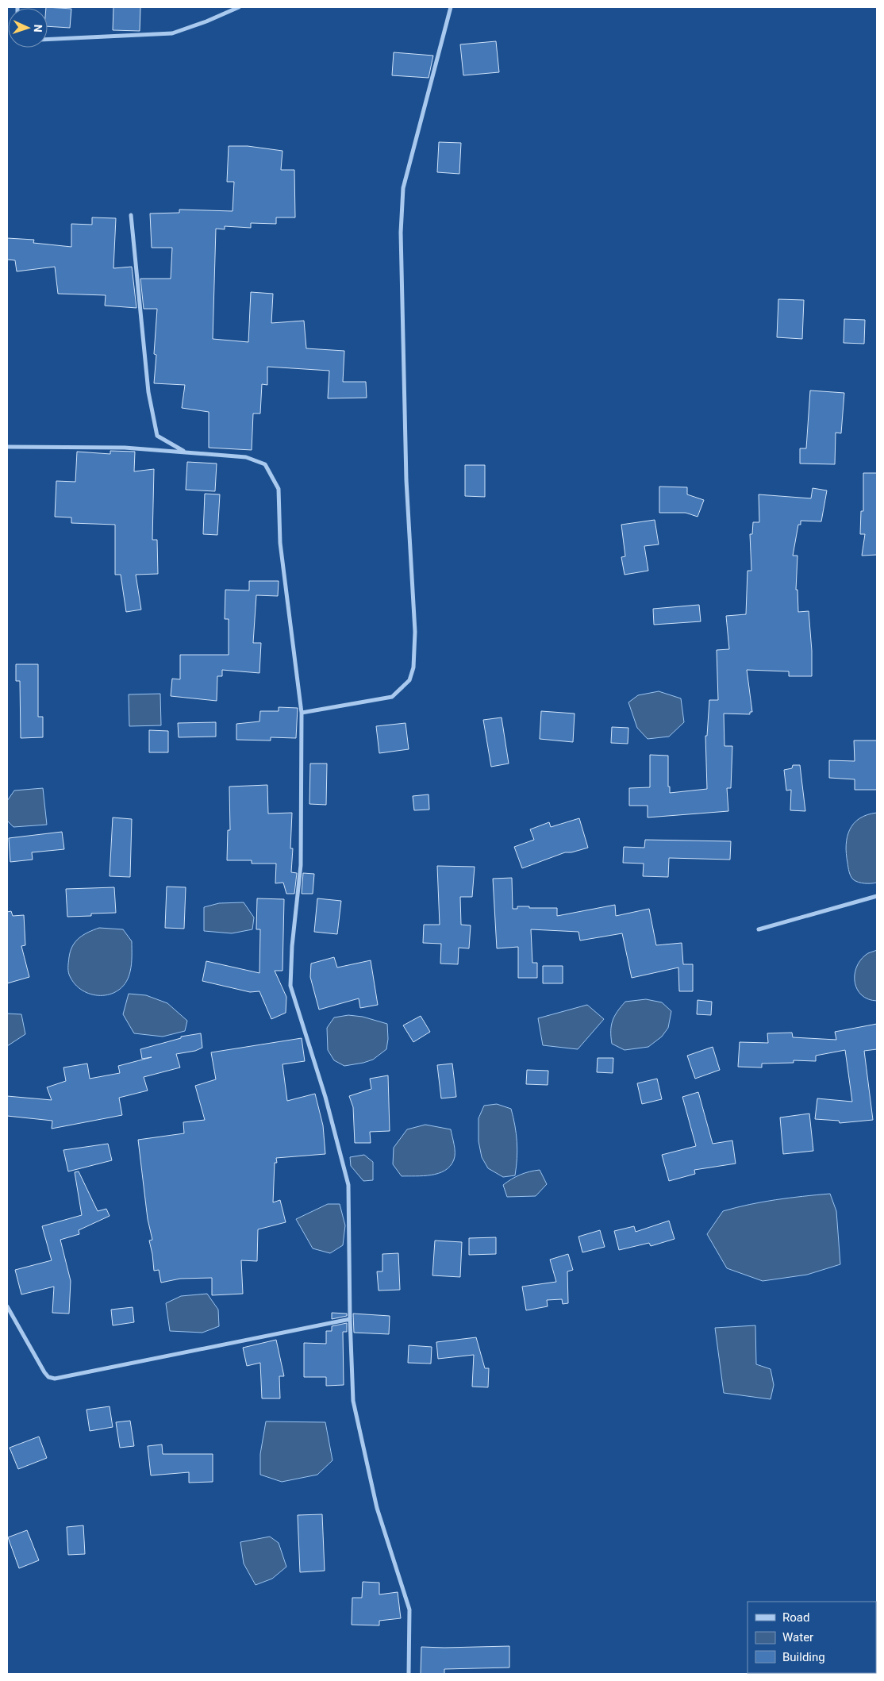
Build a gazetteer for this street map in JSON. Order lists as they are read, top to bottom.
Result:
{
  "legend": ["Road", "Water", "Building"],
  "north": "right"
}
